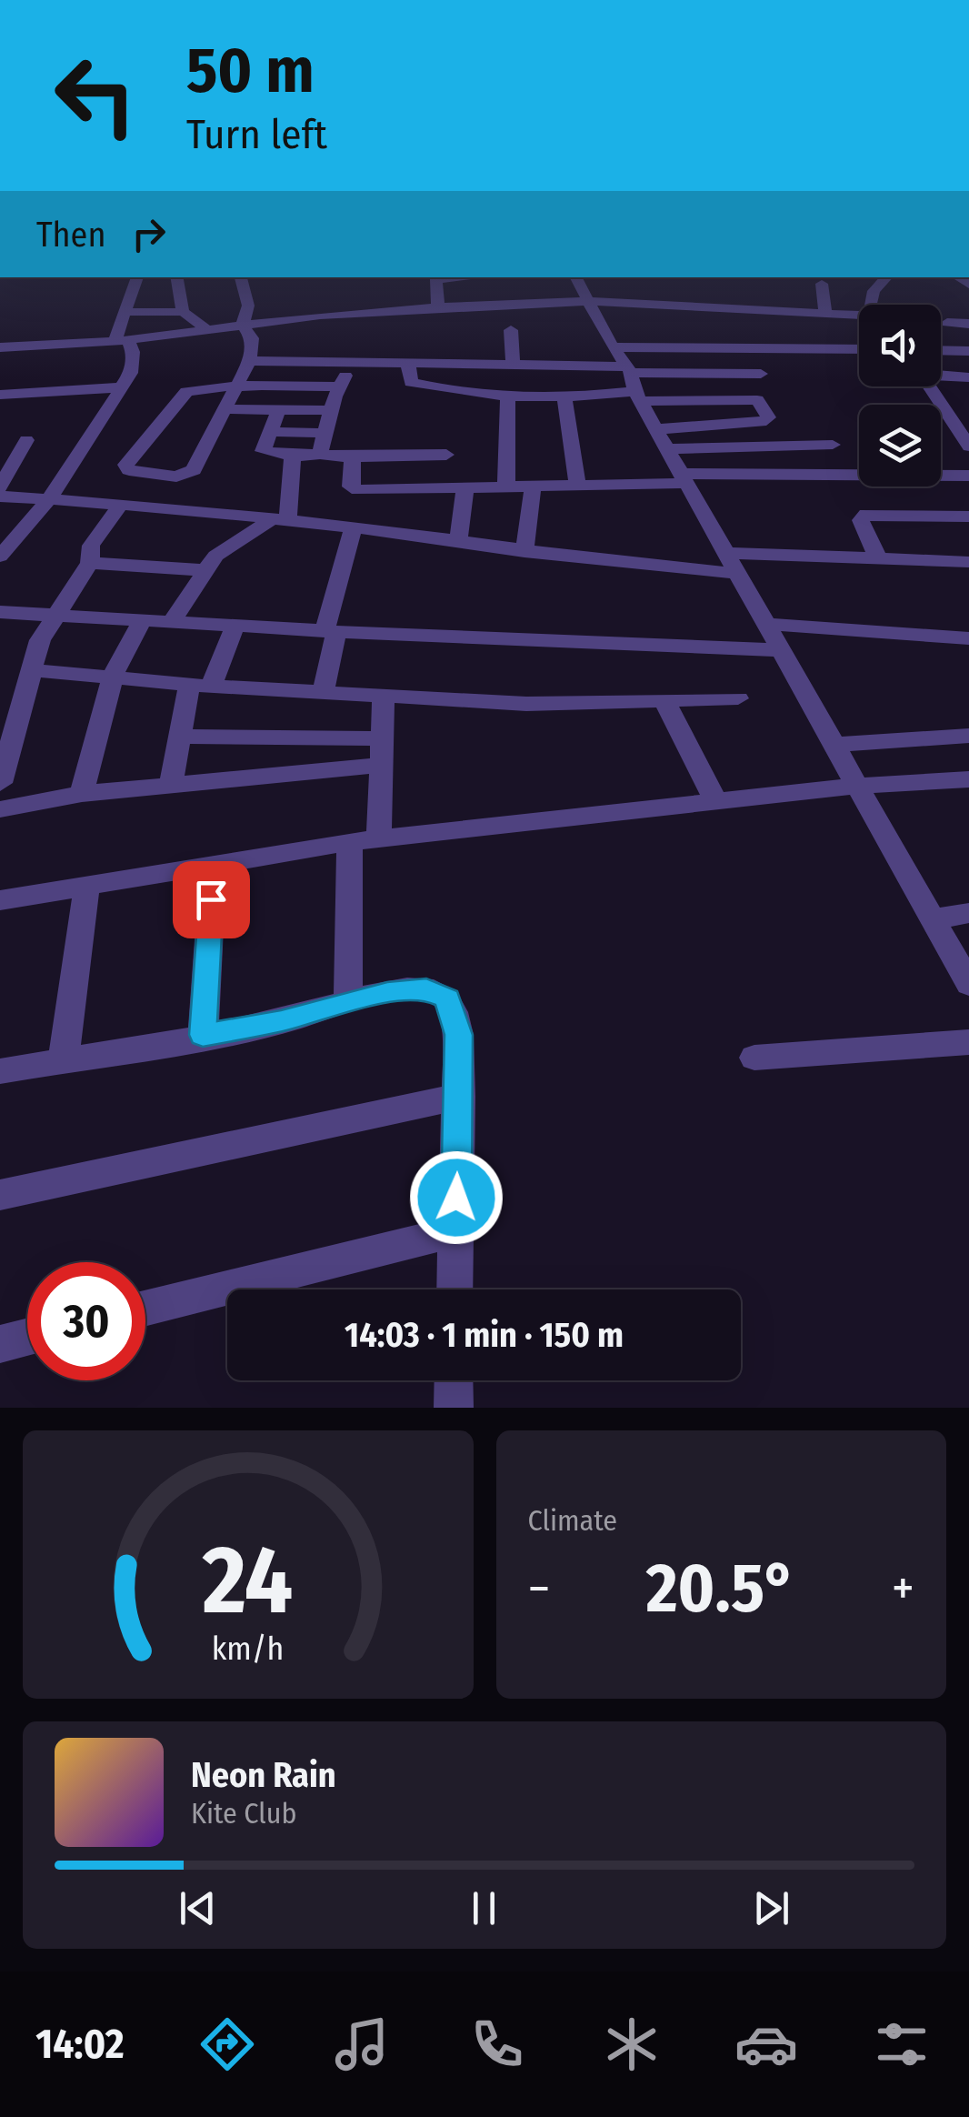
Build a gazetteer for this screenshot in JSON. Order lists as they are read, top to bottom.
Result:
{
  "page": {
    "turn": ["50 m", "Turn left"],
    "then": "Then",
    "limit": "30",
    "trip": "14:03 · 1 min · 150 m",
    "tile": "Climate",
    "heat": ["−", "20.5°", "+"],
    "song": ["Neon Rain", "Kite Club"],
    "tabs": "14:02",
    "gauge": ["24", "km/h"]
  }
}
